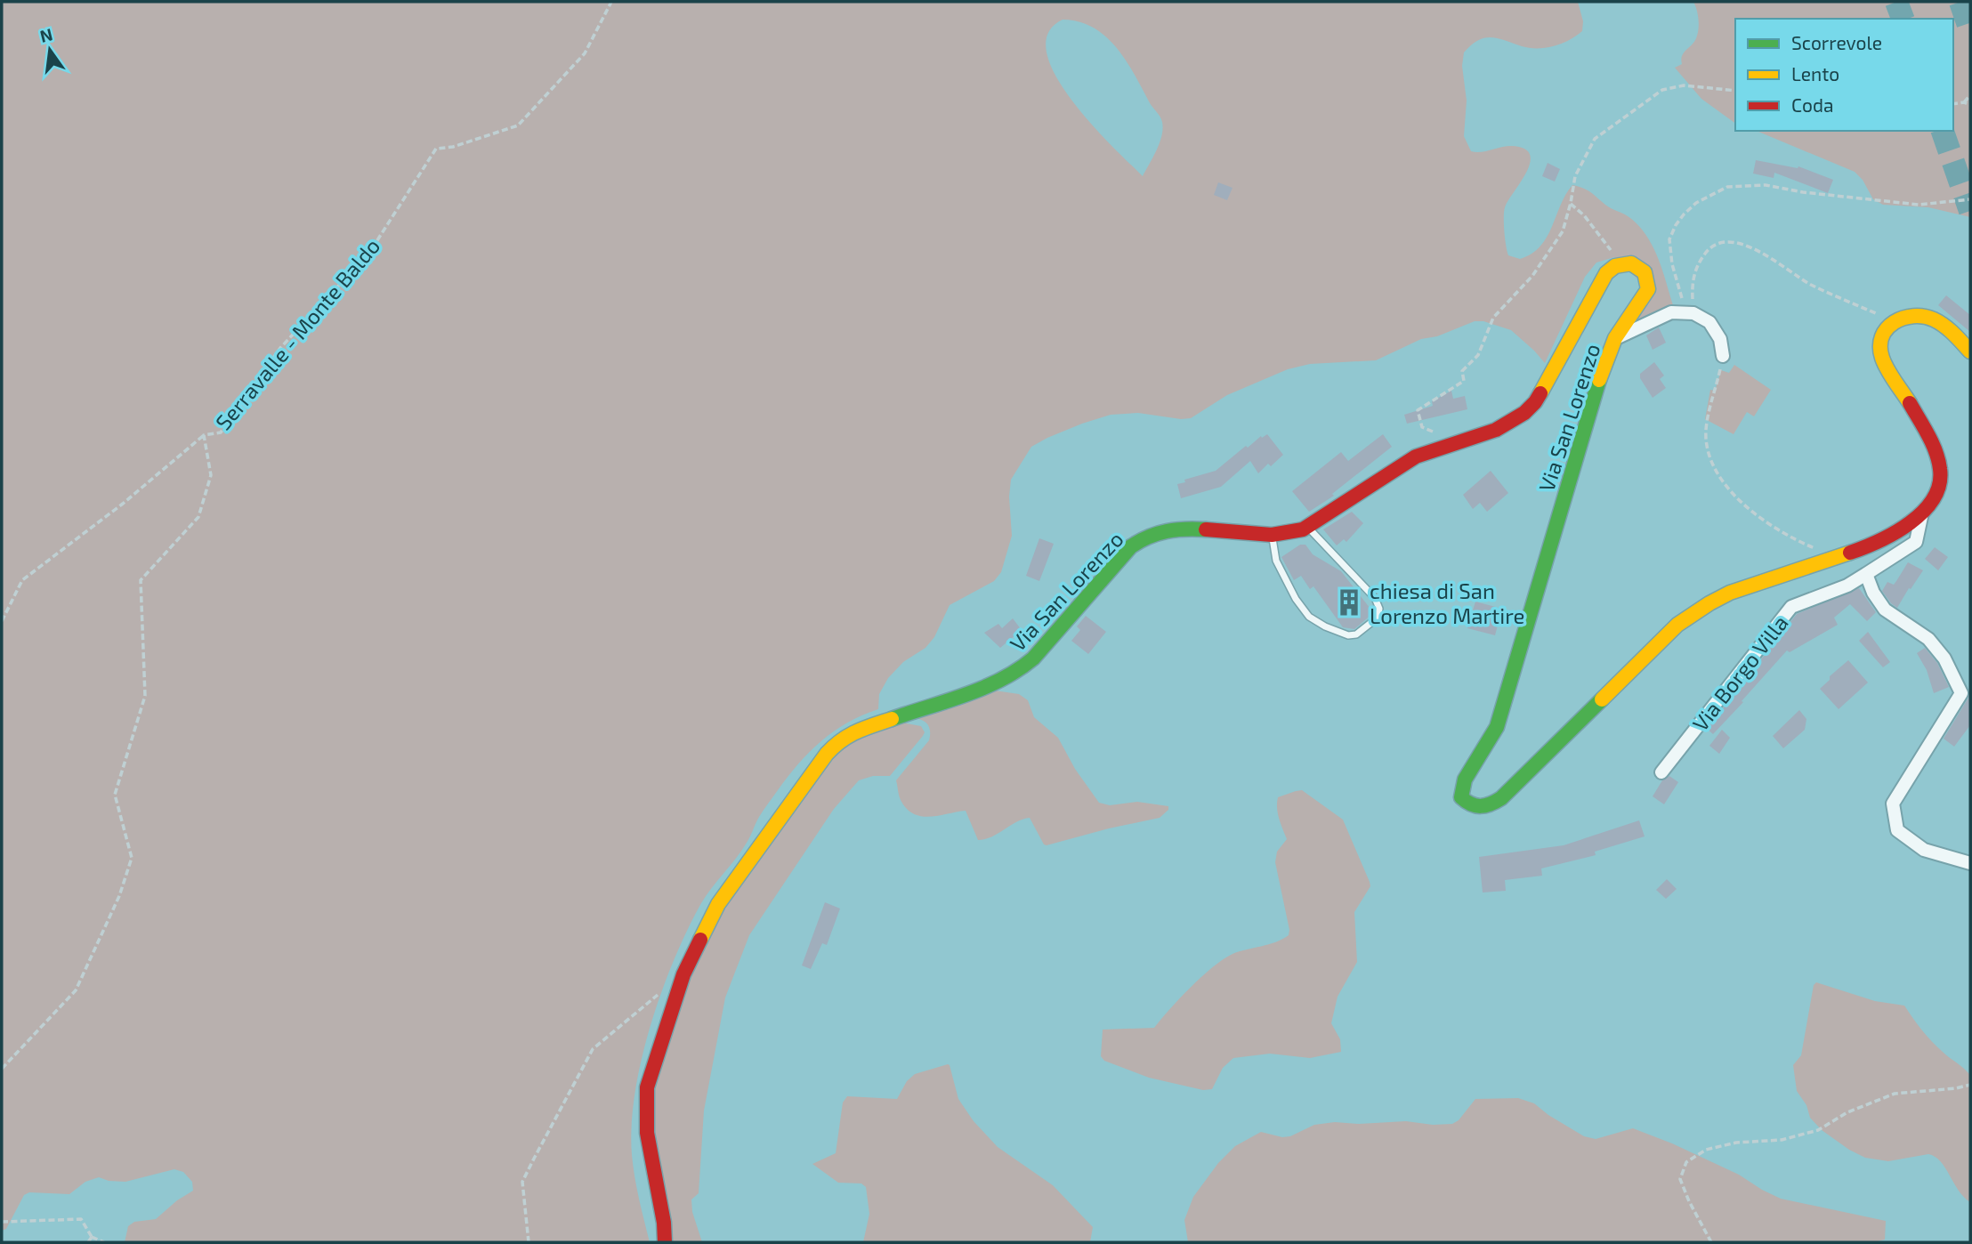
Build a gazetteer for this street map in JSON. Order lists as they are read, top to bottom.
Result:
{
  "streets": {
    "street": ["Via San Lorenzo", "Via Borgo Villa"],
    "path": ["Serravalle - Monte Baldo"]
  },
  "crossings": [
    ["Via San Lorenzo", "Via Borgo Villa"]
  ],
  "places": {
    "building": ["chiesa di San Lorenzo Martire"]
  },
  "legend": ["Scorrevole", "Lento", "Coda"],
  "north": "top"
}
